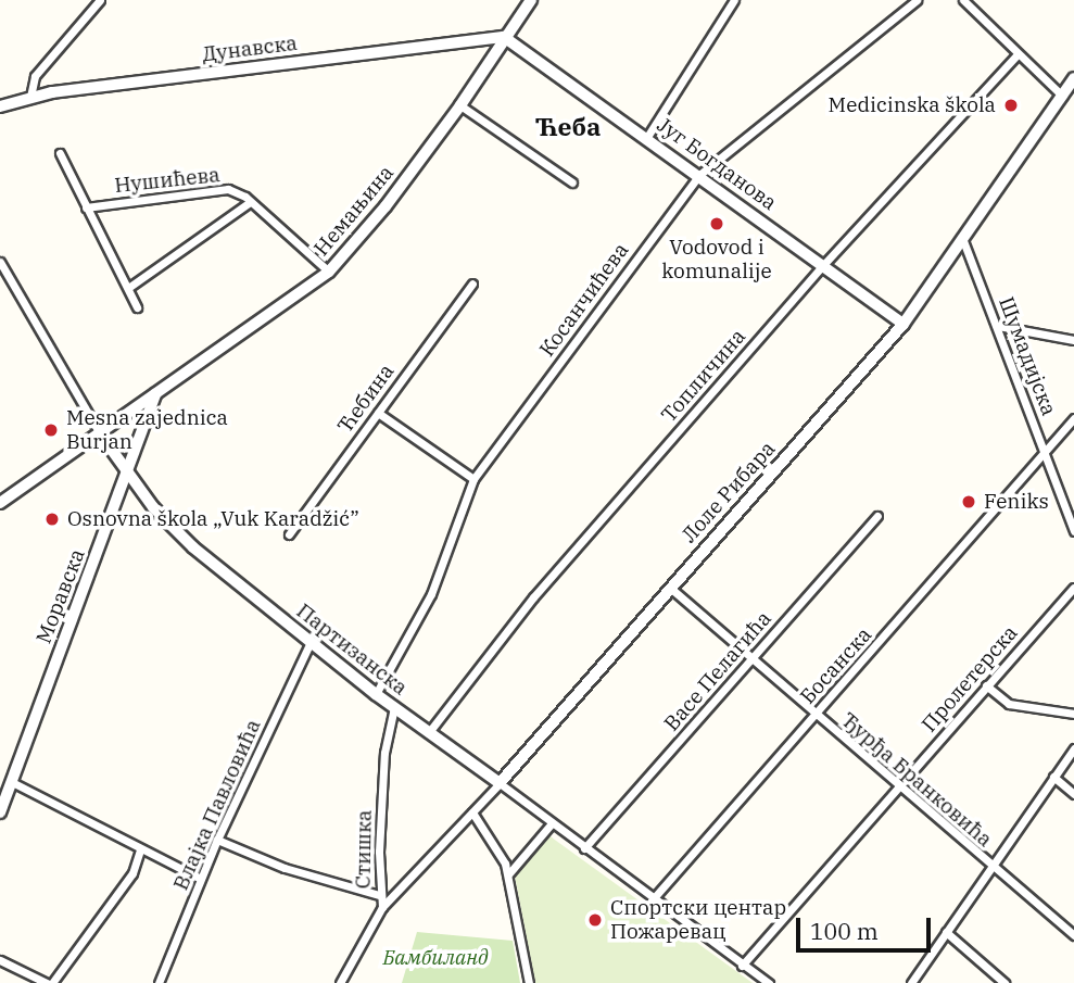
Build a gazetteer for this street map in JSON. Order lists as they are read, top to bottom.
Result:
{
  "streets": {
    "street": [
      "Дунавска",
      "Југ Богданова",
      "Нушићева",
      "Немањина",
      "Косанчићева",
      "Шумадијска",
      "Топличина",
      "Ћебина",
      "Лоле Рибара",
      "Моравска",
      "Партизанска",
      "Босанска",
      "Васе Пелагића",
      "Пролетерска",
      "Ђурђа Бранковића",
      "Влајка Павловића",
      "Стишка"
    ]
  },
  "crossings": [
    ["Дунавска", "Југ Богданова"],
    ["Дунавска", "Немањина"],
    ["Југ Богданова", "Немањина"],
    ["Југ Богданова", "Косанчићева"],
    ["Југ Богданова", "Топличина"],
    ["Југ Богданова", "Лоле Рибара"],
    ["Нушићева", "Немањина"],
    ["Немањина", "Моравска"],
    ["Немањина", "Партизанска"],
    ["Косанчићева", "Партизанска"],
    ["Шумадијска", "Лоле Рибара"],
    ["Шумадијска", "Босанска"],
    ["Топличина", "Партизанска"],
    ["Лоле Рибара", "Партизанска"],
    ["Лоле Рибара", "Ђурђа Бранковића"],
    ["Лоле Рибара", "Стишка"],
    ["Моравска", "Партизанска"],
    ["Партизанска", "Босанска"],
    ["Партизанска", "Васе Пелагића"],
    ["Партизанска", "Пролетерска"],
    ["Партизанска", "Влајка Павловића"],
    ["Партизанска", "Стишка"],
    ["Босанска", "Ђурђа Бранковића"],
    ["Васе Пелагића", "Ђурђа Бранковића"],
    ["Пролетерска", "Ђурђа Бранковића"]
  ],
  "districts": ["Ћеба"],
  "parks": ["Бамбиланд"],
  "places": [
    "Medicinska škola",
    "Vodovod i komunalije",
    "Mesna zajednica Burjan",
    "Feniks",
    "Osnovna škola „Vuk Karadžić”",
    "Спортски центар Пожаревац"
  ],
  "scale_bar": "100 m"
}
